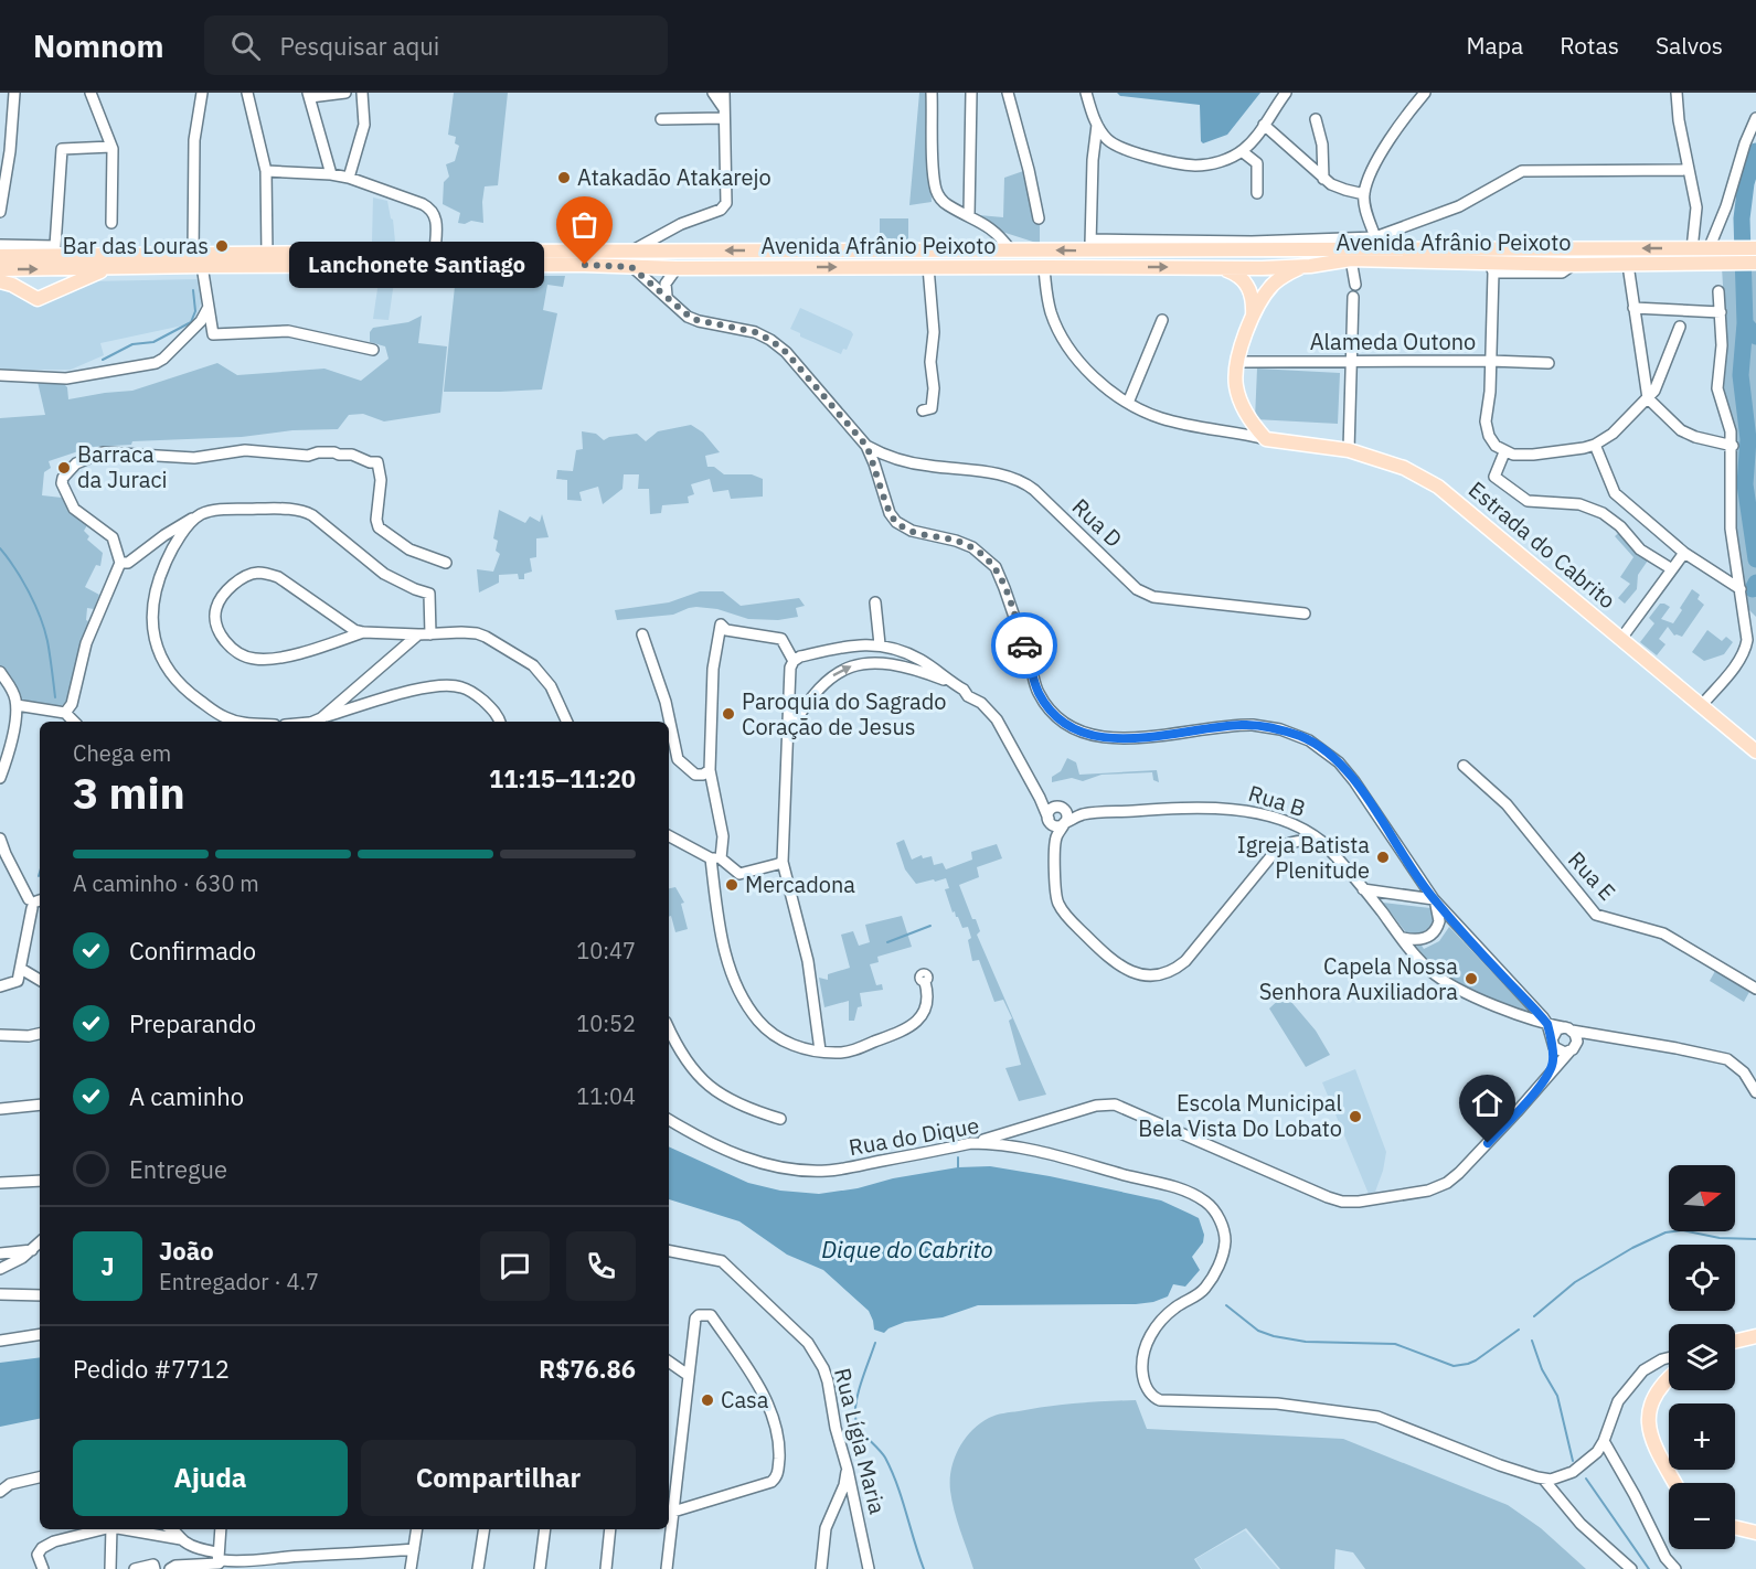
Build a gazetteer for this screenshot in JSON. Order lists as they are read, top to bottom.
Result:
{
  "streets": {
    "main road": ["Avenida Afrânio Peixoto", "Estrada do Cabrito"],
    "street": [
      "Alameda Outono",
      "Rua D",
      "Rua B",
      "Rua E",
      "Rua do Dique",
      "Rua Lígia Maria"
    ]
  },
  "crossings": [
    ["Avenida Afrânio Peixoto", "Estrada do Cabrito"]
  ],
  "water": ["Dique do Cabrito"],
  "places": [
    "Atakadão Atakarejo",
    "Bar das Louras",
    "Lanchonete Santiago",
    "Barraca da Juraci",
    "Paroquia do Sagrado Coração de Jesus",
    "Igreja Batista Plenitude",
    "Mercadona",
    "Capela Nossa Senhora Auxiliadora",
    "Escola Municipal Bela Vista Do Lobato",
    "Casa"
  ],
  "north": "right",
  "page": {
    "header": "Nomnom",
    "search": "Pesquisar aqui",
    "nav": ["Mapa", "Rotas", "Salvos"],
    "bubble": "Lanchonete Santiago",
    "heading": ["3 min", "Chega em", "11:15–11:20"],
    "panel": [
      "João",
      "Entregador · 4.7",
      "Pedido #7712",
      "R$76.86"
    ],
    "bar": "A caminho · 630 m",
    "list": [
      ["Confirmado", "10:47"],
      ["Preparando", "10:52"],
      ["A caminho", "11:04"],
      "Entregue"
    ],
    "map_buttons": ["+", "−"],
    "round": "J",
    "buttons": ["Ajuda", "Compartilhar"]
  }
}
